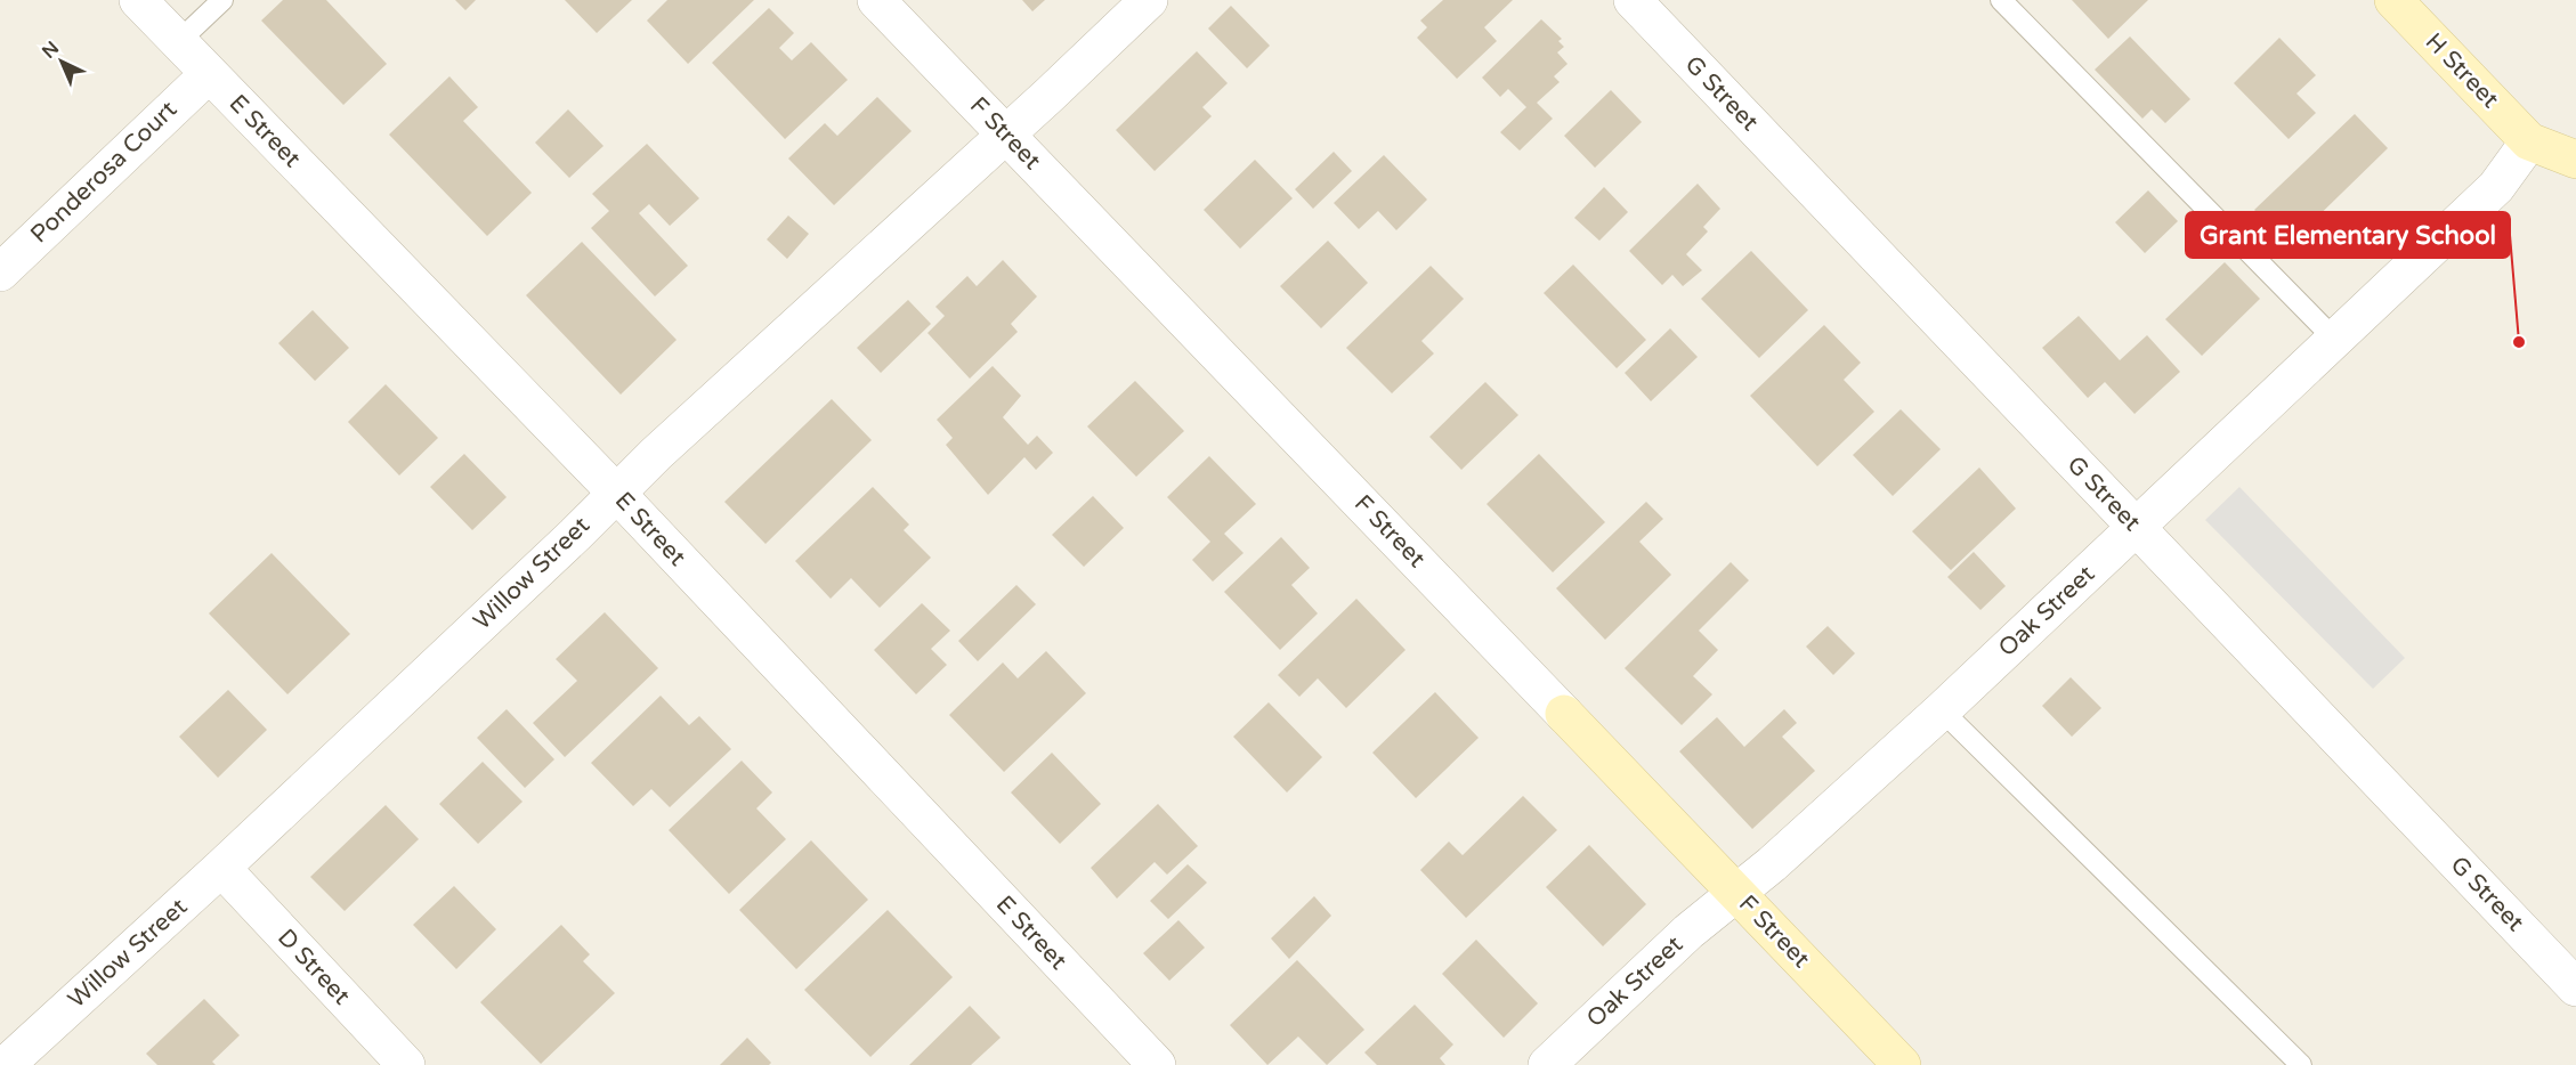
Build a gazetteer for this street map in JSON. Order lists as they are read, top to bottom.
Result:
{
  "streets": {
    "main road": ["H Street", "F Street"],
    "street": [
      "G Street",
      "E Street",
      "Ponderosa Court",
      "Willow Street",
      "Oak Street",
      "D Street"
    ]
  },
  "crossings": [
    ["H Street", "Oak Street"],
    ["G Street", "Oak Street"],
    ["E Street", "Ponderosa Court"],
    ["E Street", "Willow Street"],
    ["F Street", "Willow Street"],
    ["F Street", "Oak Street"],
    ["Willow Street", "D Street"]
  ],
  "places": ["Grant Elementary School"],
  "north": "top left"
}
